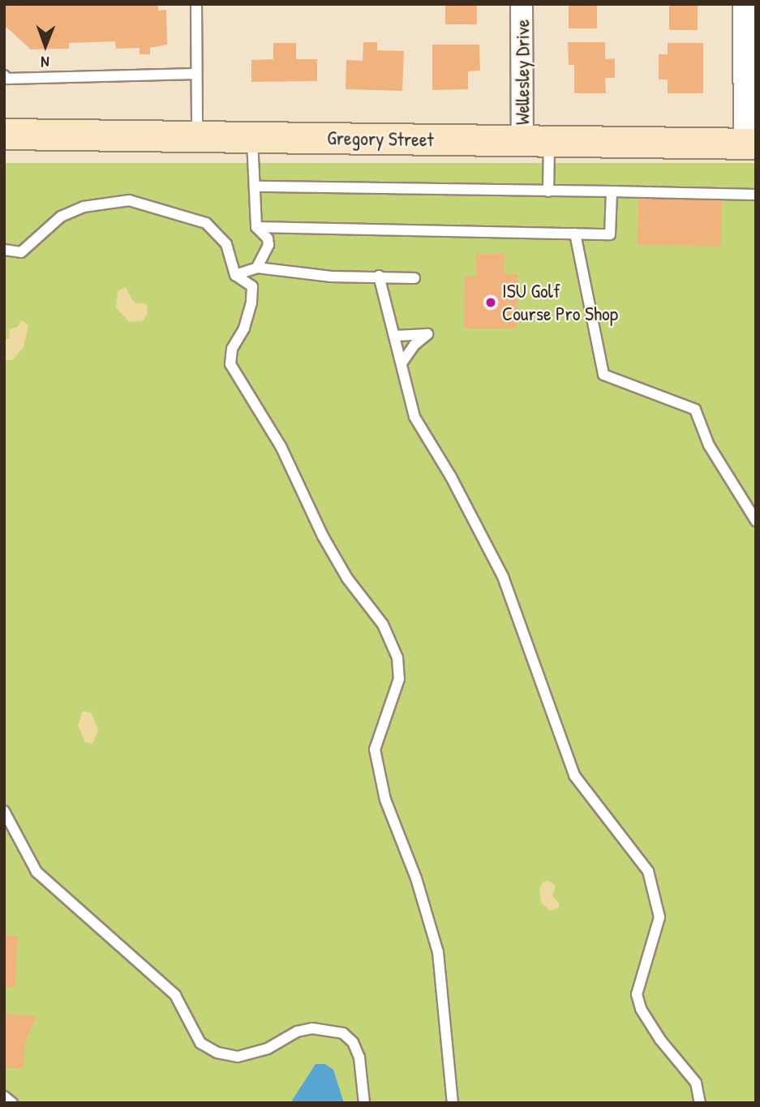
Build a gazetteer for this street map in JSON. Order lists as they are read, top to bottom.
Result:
{
  "streets": {
    "main road": ["Gregory Street"],
    "street": ["Wellesley Drive"]
  },
  "crossings": [
    ["Wellesley Drive", "Gregory Street"]
  ],
  "places": ["ISU Golf Course Pro Shop"],
  "north": "bottom"
}
